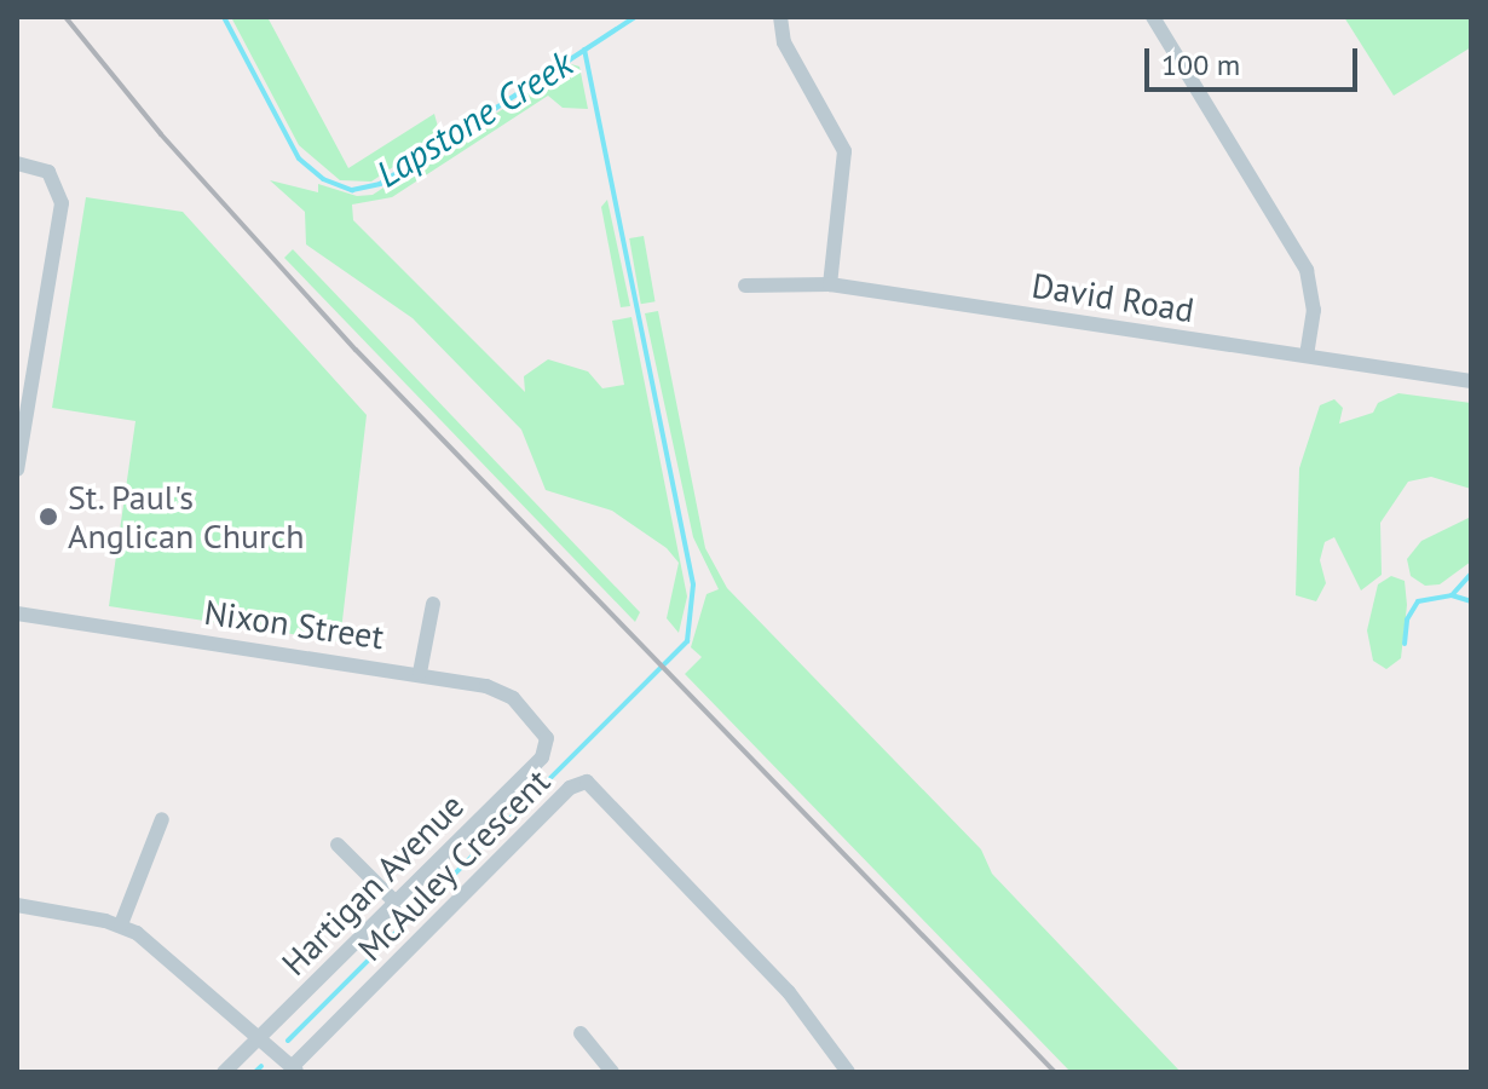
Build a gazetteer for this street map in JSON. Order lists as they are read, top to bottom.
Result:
{
  "streets": {
    "street": [
      "David Road",
      "Nixon Street",
      "McAuley Crescent",
      "Hartigan Avenue"
    ]
  },
  "crossings": [
    ["Nixon Street", "Hartigan Avenue"]
  ],
  "water": ["Lapstone Creek"],
  "places": ["St. Paul's Anglican Church"],
  "scale_bar": "100 m"
}
